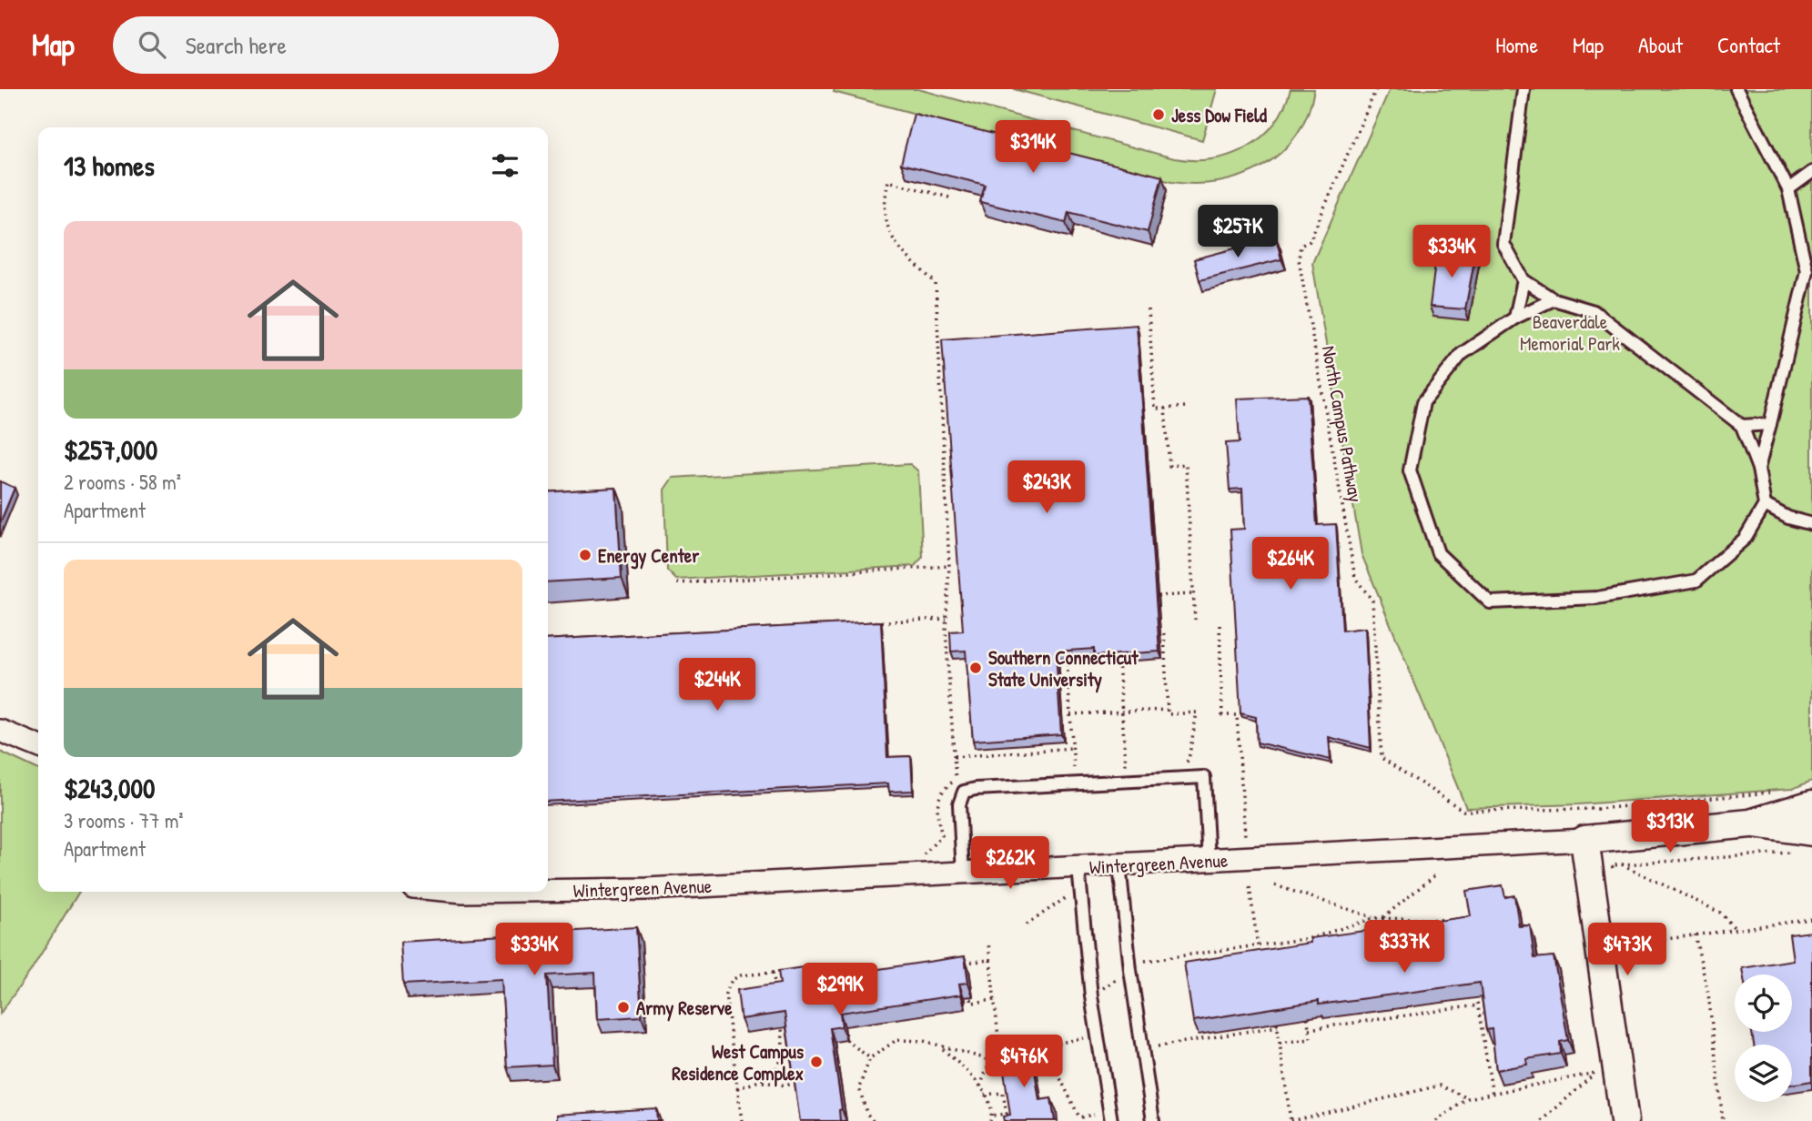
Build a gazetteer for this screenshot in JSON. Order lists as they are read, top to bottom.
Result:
{
  "streets": {
    "street": ["Wintergreen Avenue"],
    "path": ["North Campus Pathway"]
  },
  "parks": ["Beaverdale Memorial Park"],
  "places": [
    "Jess Dow Field",
    "Energy Center",
    "Southern Connecticut State University",
    "Army Reserve",
    "West Campus Residence Complex"
  ],
  "page": {
    "header": "Map",
    "search": "Search here",
    "nav": [
      "Home",
      "Map",
      "About",
      "Contact"
    ],
    "price": [
      "$314K",
      "$257K",
      "$334K",
      "$243K",
      "$264K",
      "$244K",
      "$313K",
      "$262K",
      "$337K",
      "$334K",
      "$473K",
      "$299K",
      "$476K"
    ],
    "heading": "13 homes",
    "list": [
      {
        "name": "$257,000",
        "note": "2 rooms · 58 m² · Apartment"
      },
      {
        "name": "$243,000",
        "note": "3 rooms · 77 m² · Apartment"
      }
    ]
  }
}
